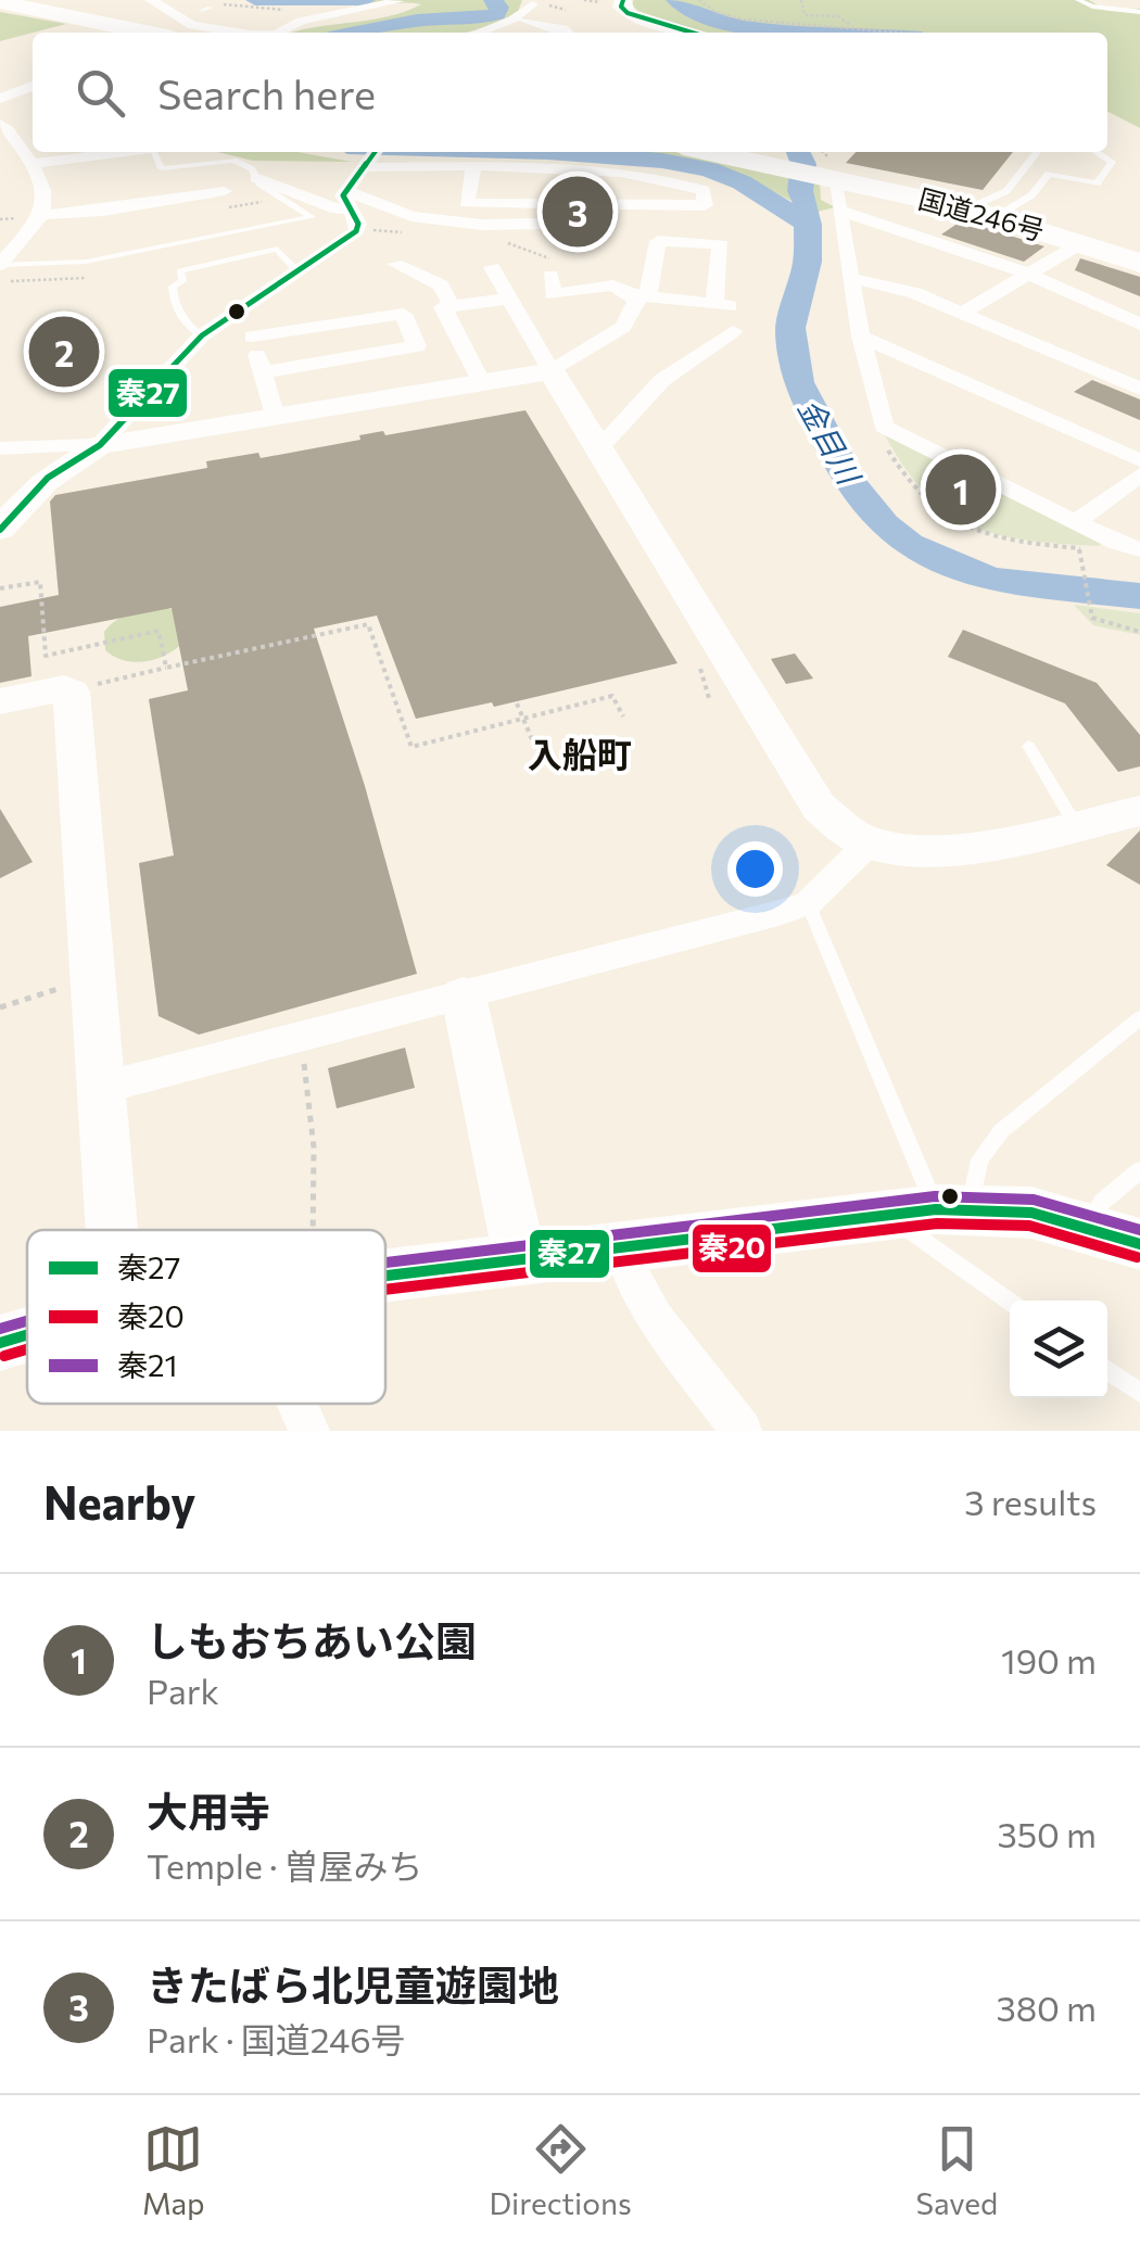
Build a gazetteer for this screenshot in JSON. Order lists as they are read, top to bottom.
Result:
{
  "streets": {
    "highway": ["国道246号"]
  },
  "districts": ["入船町"],
  "water": ["金目川"],
  "lines": ["transit line 秦27", "transit line 秦21", "transit line 秦20"],
  "legend": ["秦27", "秦20", "秦21"],
  "page": {
    "search": "Search here",
    "pins": ["3", "2", "1"],
    "heading": ["Nearby", "3 results"],
    "list": [
      {
        "mark": "1",
        "name": "しもおちあい公園",
        "note": "Park",
        "value": "190 m"
      },
      {
        "mark": "2",
        "name": "大用寺",
        "note": "Temple · 曽屋みち",
        "value": "350 m"
      },
      {
        "mark": "3",
        "name": "きたばら北児童遊園地",
        "note": "Park · 国道246号",
        "value": "380 m"
      }
    ],
    "nav": ["Map", "Directions", "Saved"]
  }
}
